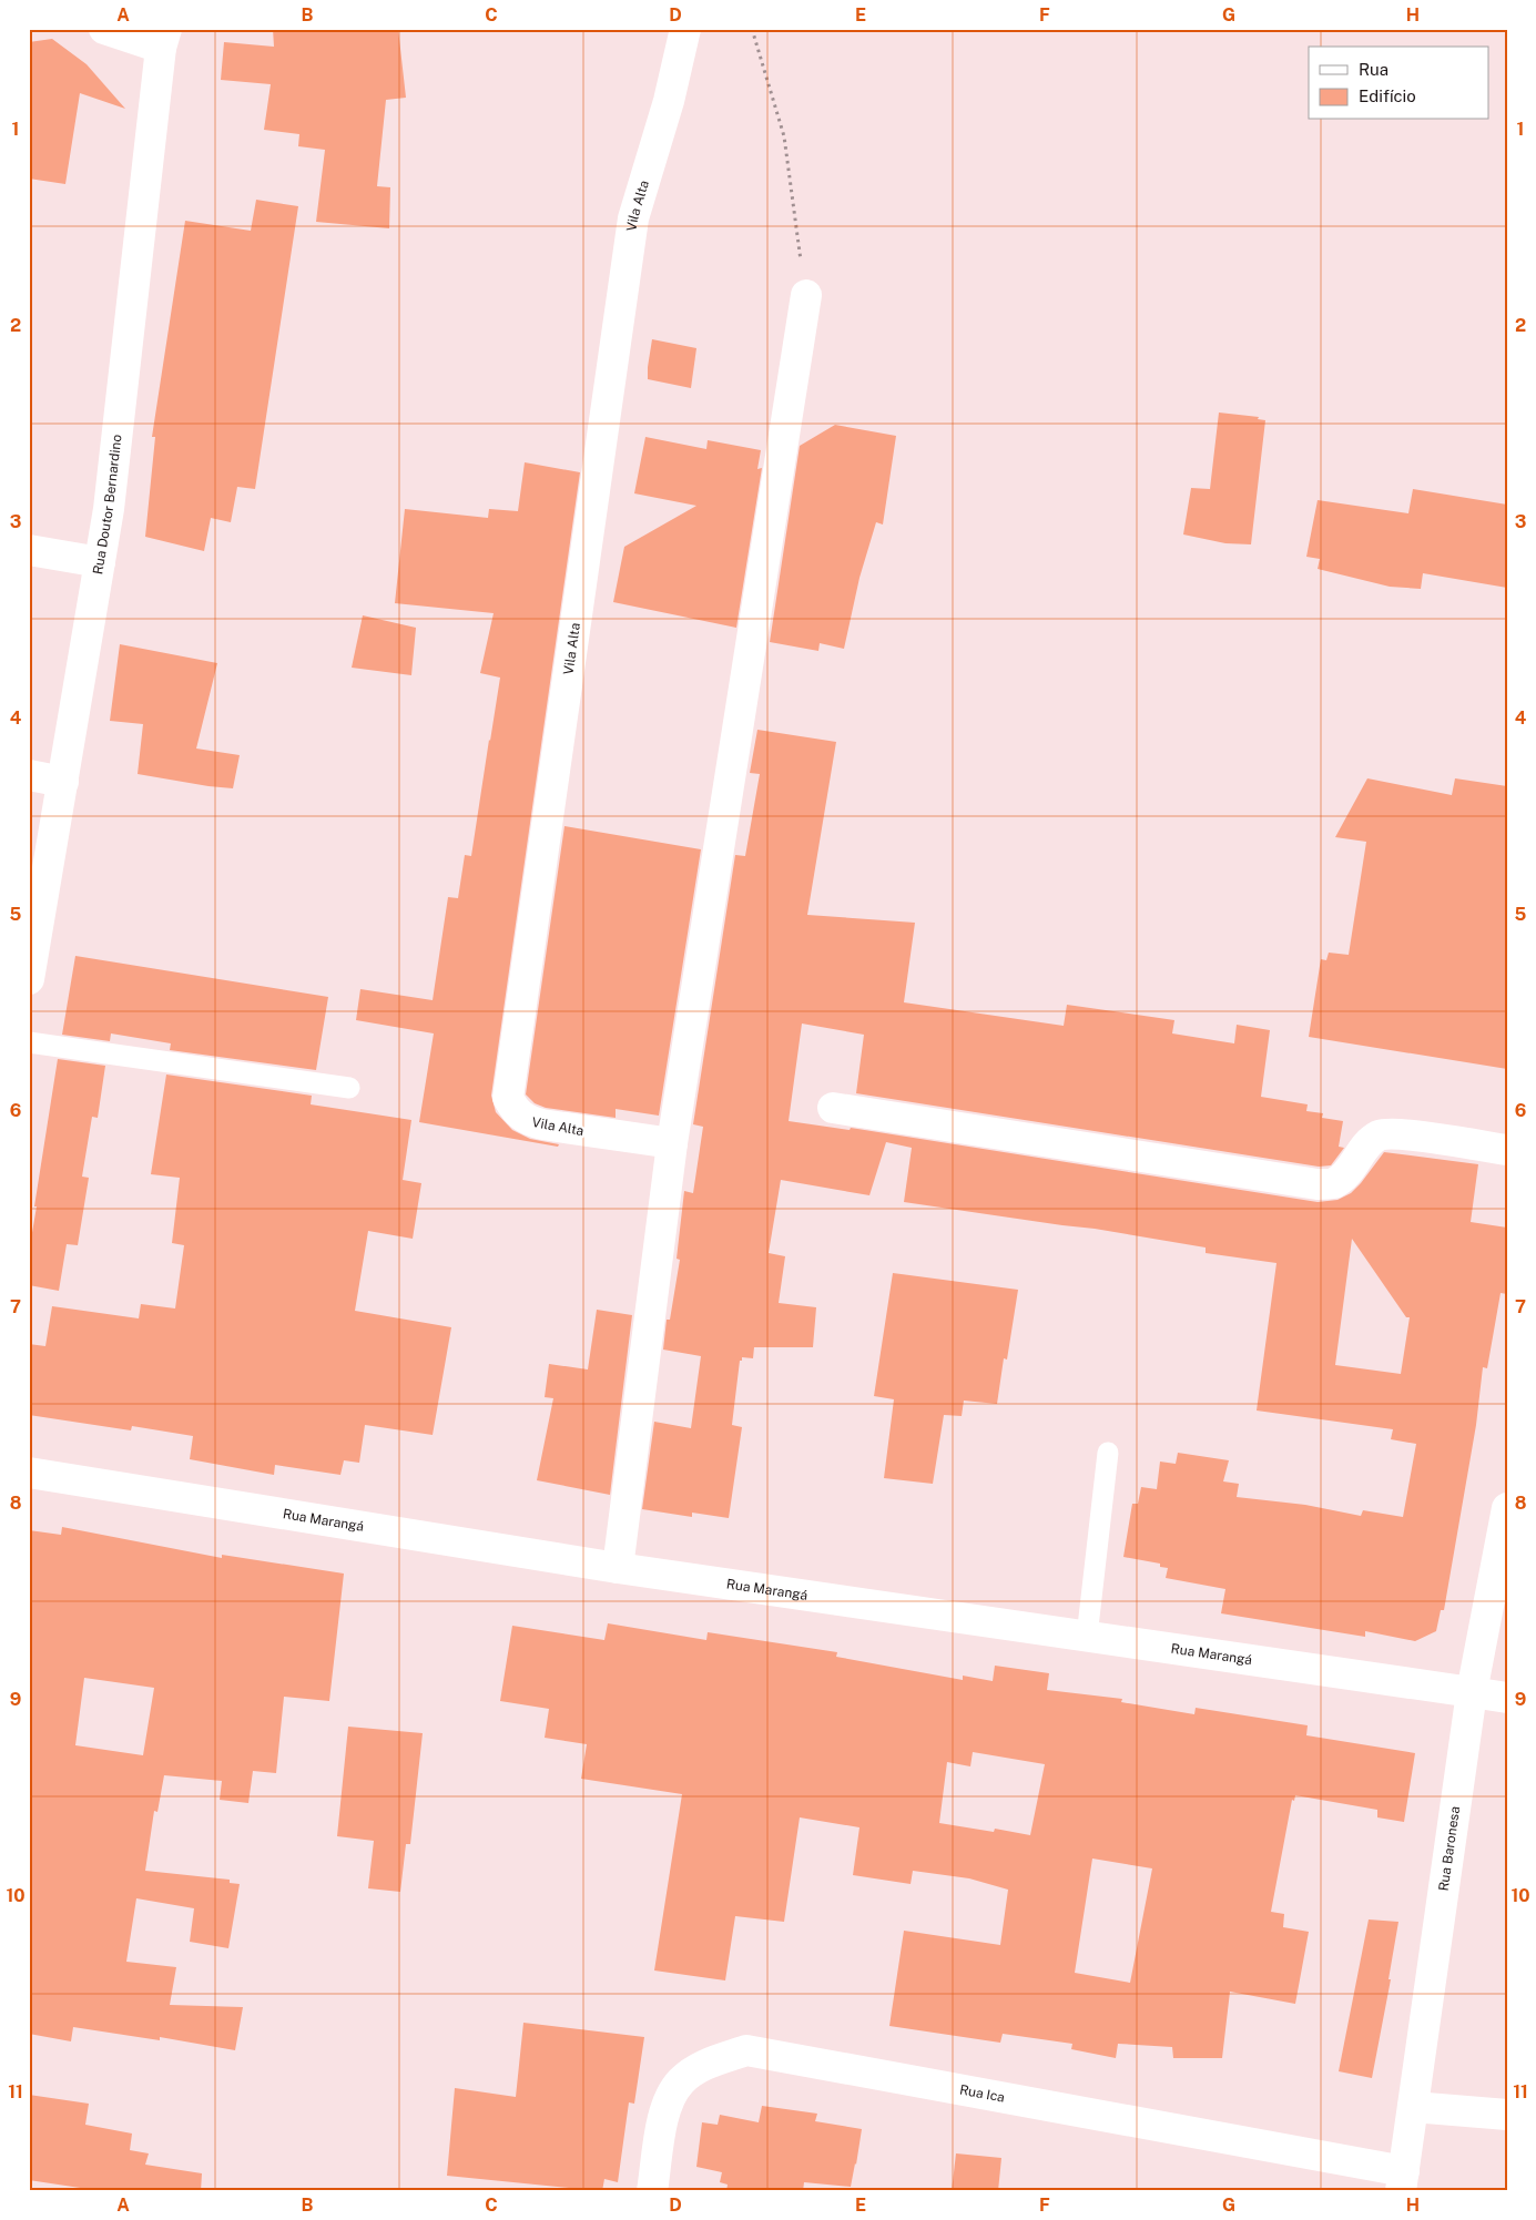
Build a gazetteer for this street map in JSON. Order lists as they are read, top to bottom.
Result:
{
  "streets": {
    "street": [
      "Vila Alta",
      "Rua Doutor Bernardino",
      "Rua Marangá",
      "Rua Baronesa",
      "Rua Ica"
    ]
  },
  "crossings": [
    ["Rua Marangá", "Rua Baronesa"],
    ["Rua Baronesa", "Rua Ica"]
  ],
  "legend": ["Rua", "Edifício"],
  "grid": {
    "columns": [
      "A",
      "B",
      "C",
      "D",
      "E",
      "F",
      "G",
      "H"
    ],
    "rows": [
      "1",
      "2",
      "3",
      "4",
      "5",
      "6",
      "7",
      "8",
      "9",
      "10",
      "11"
    ]
  }
}
